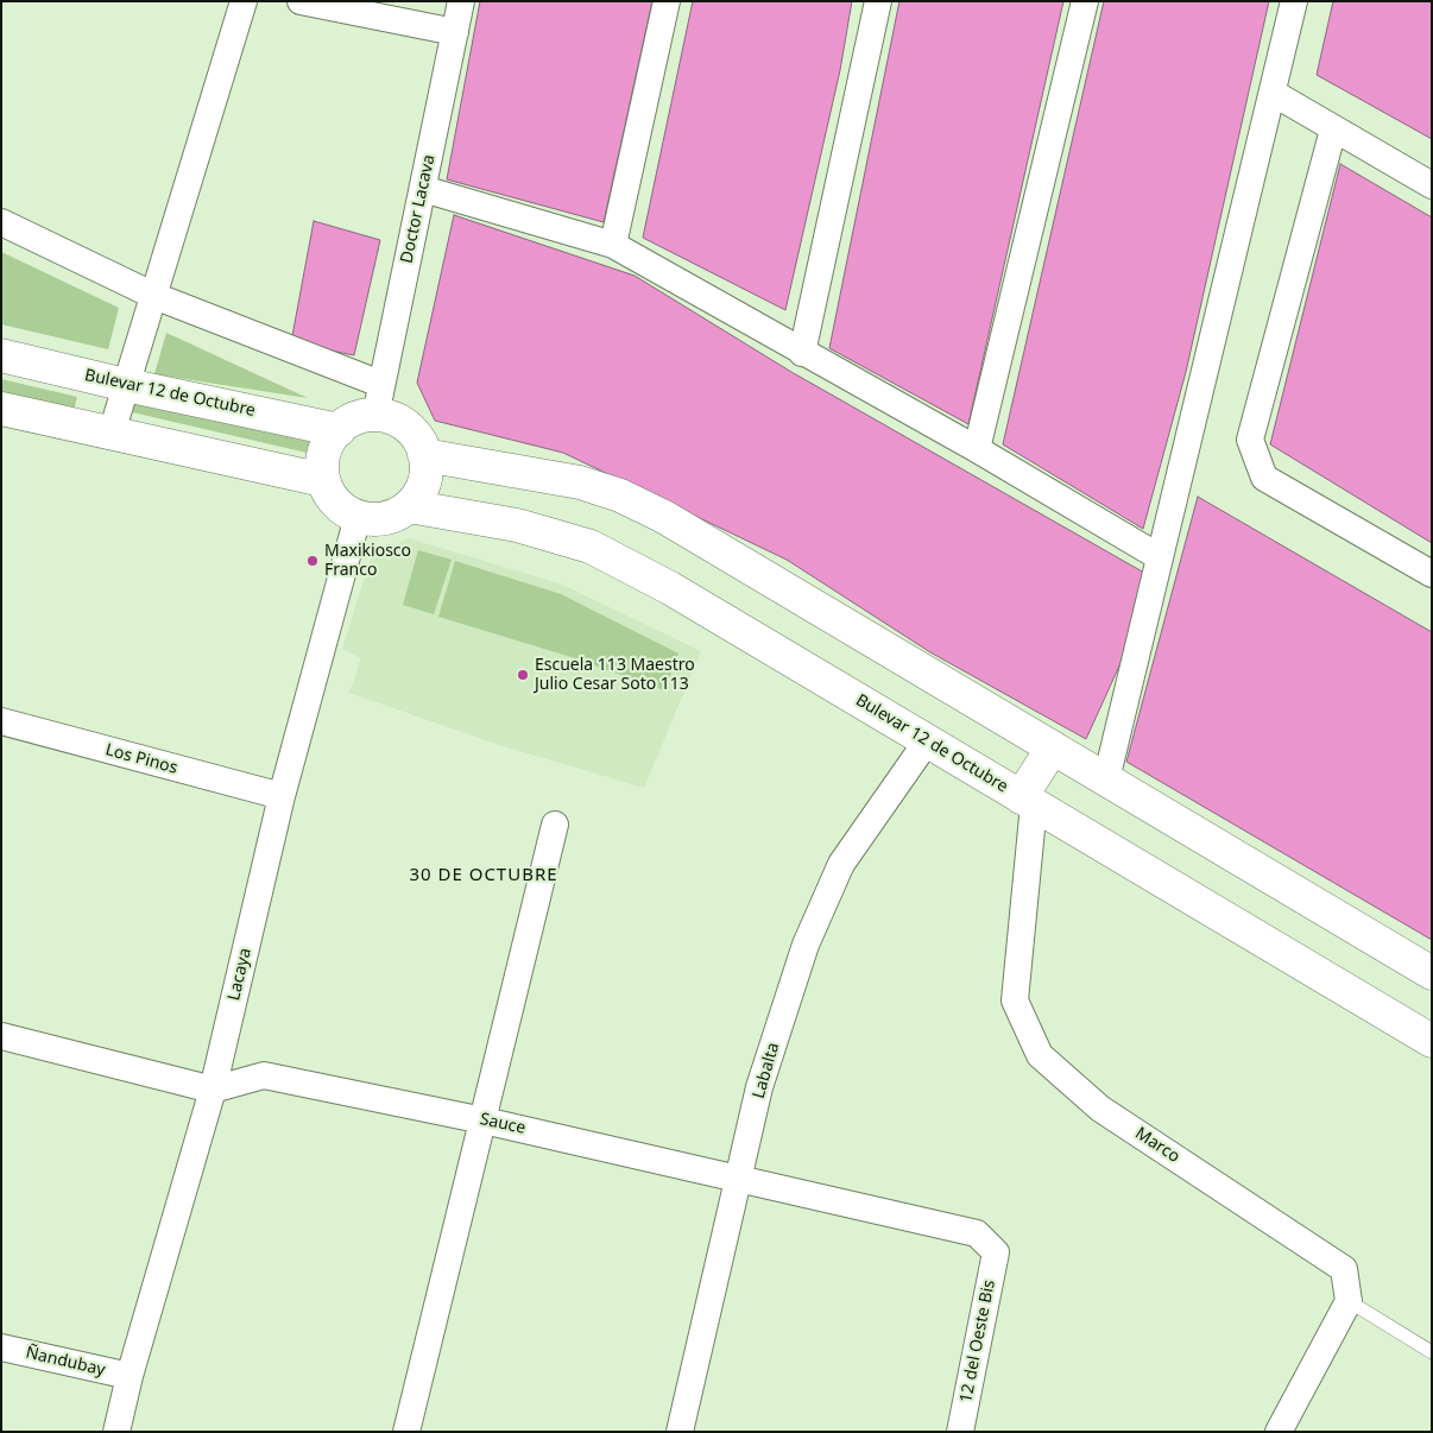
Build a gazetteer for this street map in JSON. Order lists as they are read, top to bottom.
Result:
{
  "streets": {
    "main road": ["Bulevar 12 de Octubre"],
    "street": [
      "Doctor Lacava",
      "Los Pinos",
      "Lacaya",
      "Labalta",
      "Sauce",
      "Marco",
      "12 del Oeste Bis",
      "Ñandubay"
    ]
  },
  "crossings": [
    ["Doctor Lacava", "Bulevar 12 de Octubre"],
    ["Doctor Lacava", "Lacaya"],
    ["Bulevar 12 de Octubre", "Lacaya"],
    ["Bulevar 12 de Octubre", "Labalta"],
    ["Bulevar 12 de Octubre", "Marco"],
    ["Los Pinos", "Lacaya"],
    ["Lacaya", "Sauce"],
    ["Lacaya", "Ñandubay"],
    ["Labalta", "Sauce"],
    ["Sauce", "12 del Oeste Bis"]
  ],
  "districts": ["30 DE OCTUBRE"],
  "places": ["Maxikiosco Franco", "Escuela 113 Maestro Julio Cesar Soto 113"]
}
